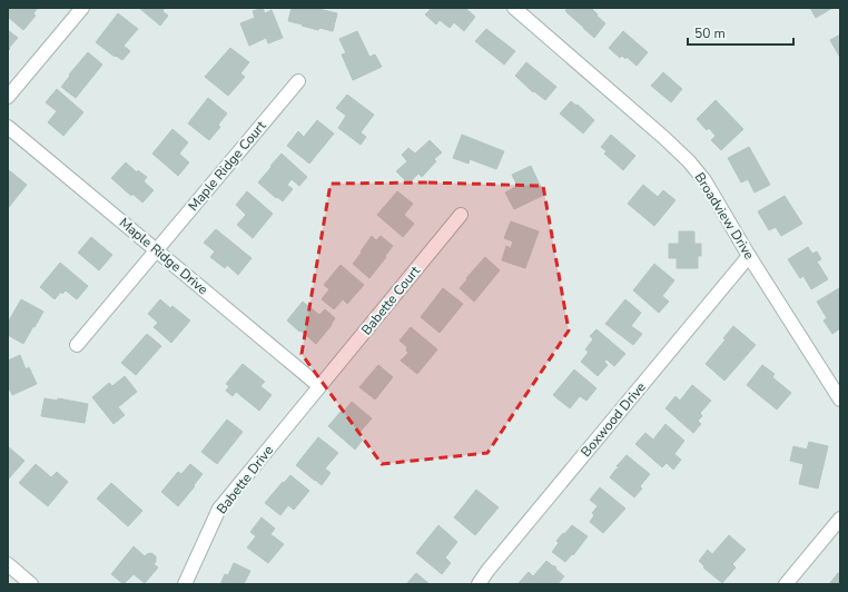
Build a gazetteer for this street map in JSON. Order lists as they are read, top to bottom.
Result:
{
  "streets": {
    "street": [
      "Maple Ridge Court",
      "Broadview Drive",
      "Maple Ridge Drive",
      "Babette Court",
      "Boxwood Drive",
      "Babette Drive"
    ]
  },
  "crossings": [
    ["Maple Ridge Court", "Maple Ridge Drive"],
    ["Broadview Drive", "Boxwood Drive"],
    ["Maple Ridge Drive", "Babette Court"],
    ["Maple Ridge Drive", "Babette Drive"],
    ["Babette Court", "Babette Drive"]
  ],
  "scale_bar": "50 m"
}
